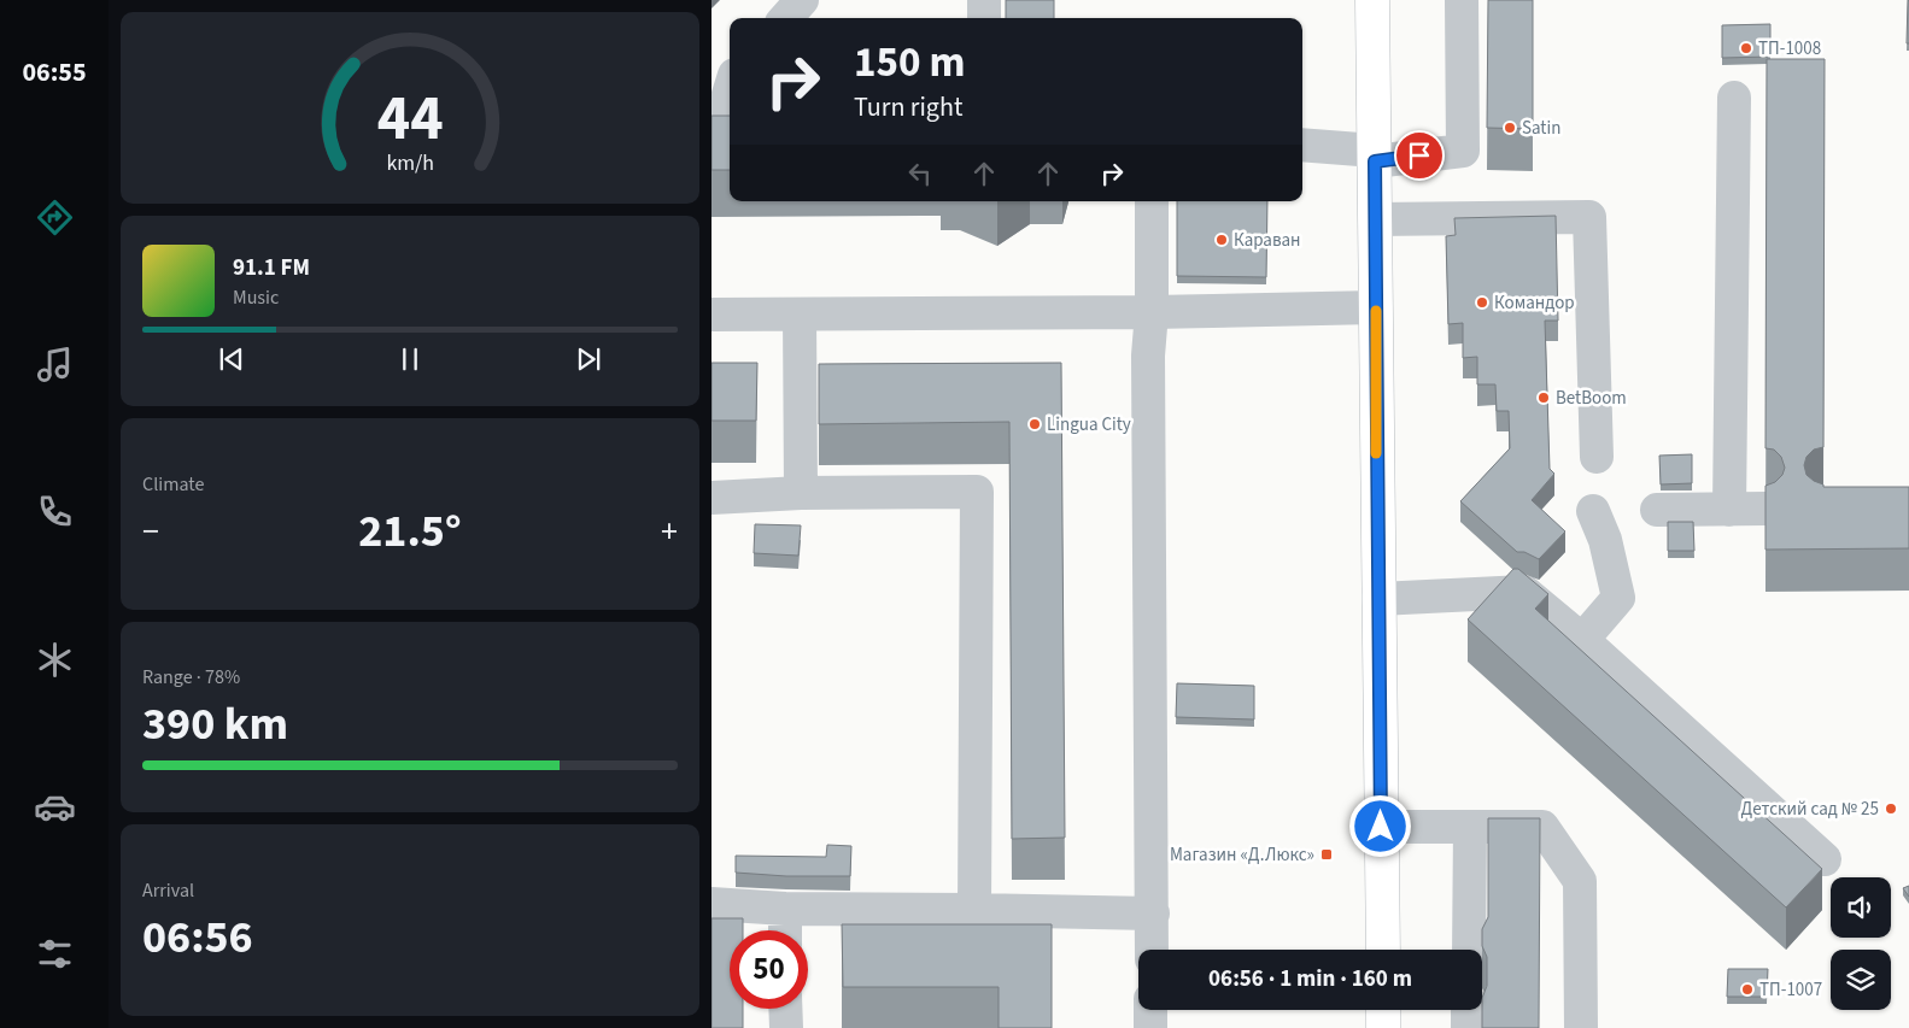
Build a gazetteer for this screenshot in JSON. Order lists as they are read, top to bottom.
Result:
{
  "places": {
    "other": [
      "ТП-1008",
      "Satin",
      "Караван",
      "Командор",
      "BetBoom",
      "Lingua City",
      "Детский сад № 25",
      "ТП-1007"
    ],
    "transit": ["Магазин «Д.Люкс»"]
  },
  "page": {
    "tabs": "06:55",
    "turn": ["150 m", "Turn right"],
    "song": ["91.1 FM", "Music"],
    "tile": [
      "Climate",
      ["Range · 78%", "390 km"],
      ["Arrival", "06:56"]
    ],
    "heat": ["−", "21.5°", "+"],
    "limit": "50",
    "trip": "06:56 · 1 min · 160 m",
    "gauge": ["44", "km/h"]
  }
}
